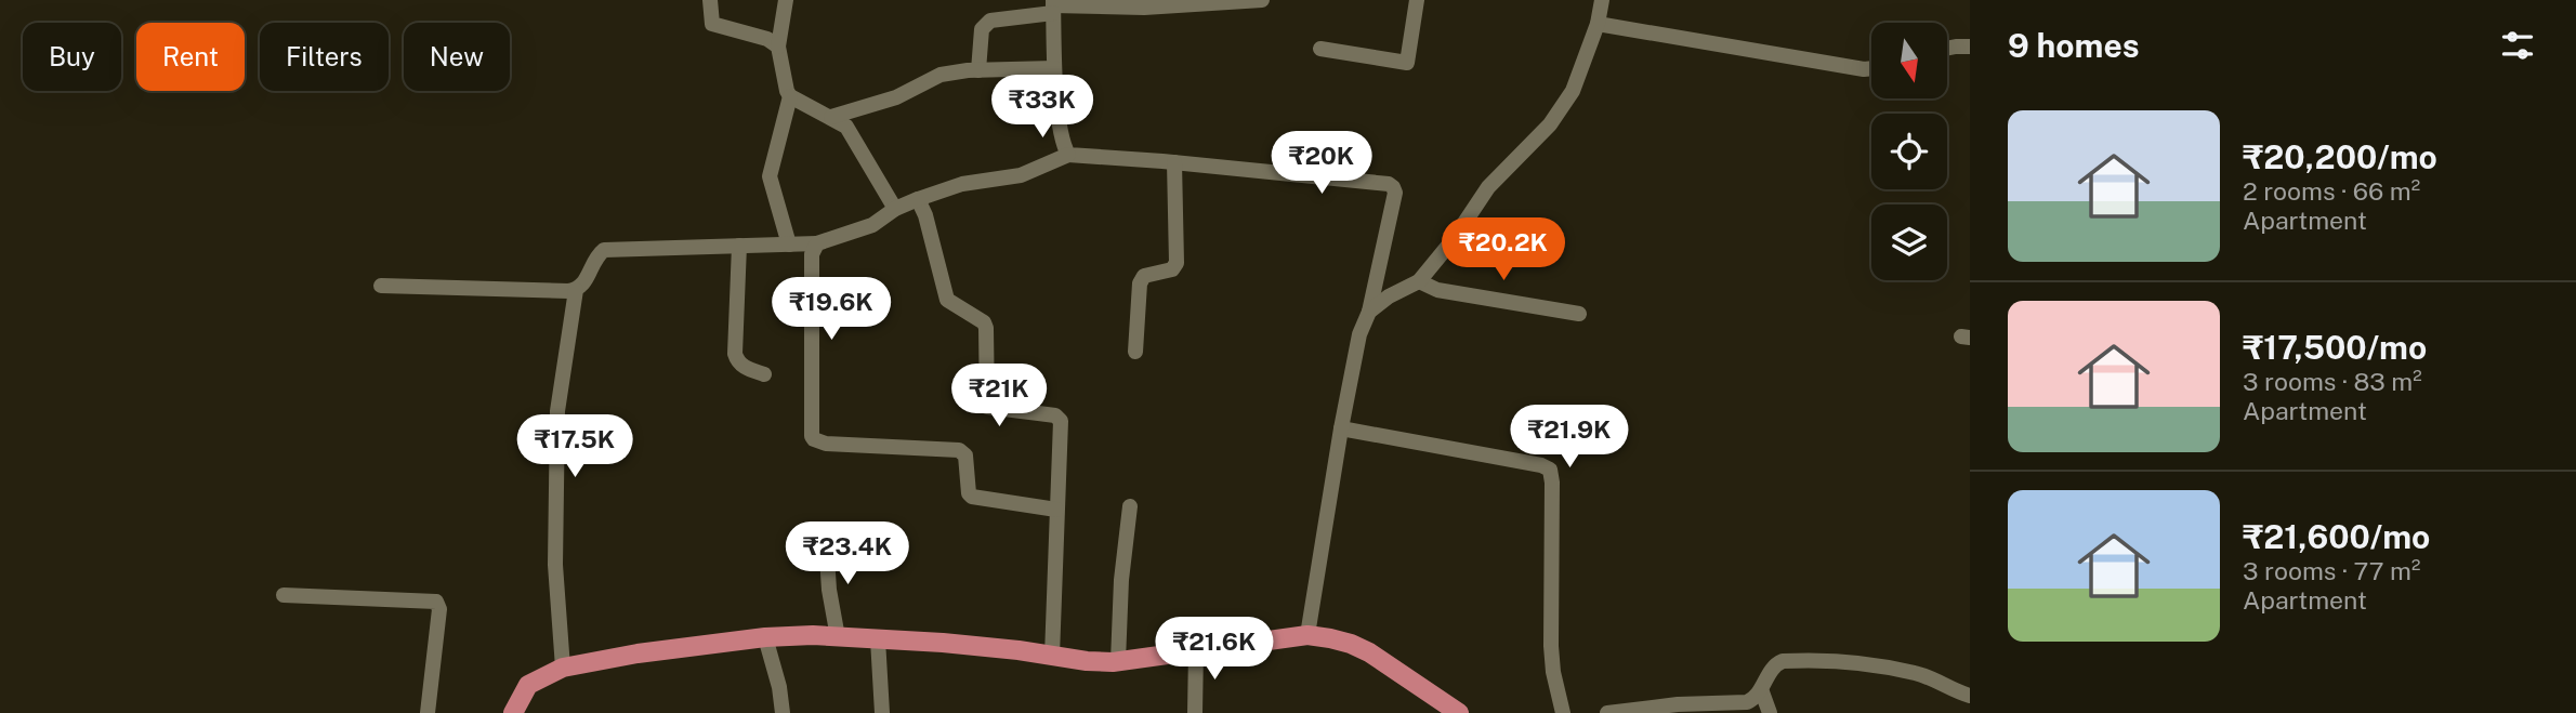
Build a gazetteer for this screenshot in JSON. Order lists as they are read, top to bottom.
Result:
{
  "north": "bottom",
  "page": {
    "heading": "9 homes",
    "chip": [
      "Buy",
      "Rent",
      "Filters",
      "New"
    ],
    "price": [
      "₹33K",
      "₹20K",
      "₹20.2K",
      "₹19.6K",
      "₹21K",
      "₹21.9K",
      "₹17.5K",
      "₹23.4K",
      "₹21.6K"
    ],
    "list": [
      {
        "name": "₹20,200/mo",
        "note": "2 rooms · 66 m² · Apartment"
      },
      {
        "name": "₹17,500/mo",
        "note": "3 rooms · 83 m² · Apartment"
      },
      {
        "name": "₹21,600/mo",
        "note": "3 rooms · 77 m² · Apartment"
      }
    ]
  }
}
